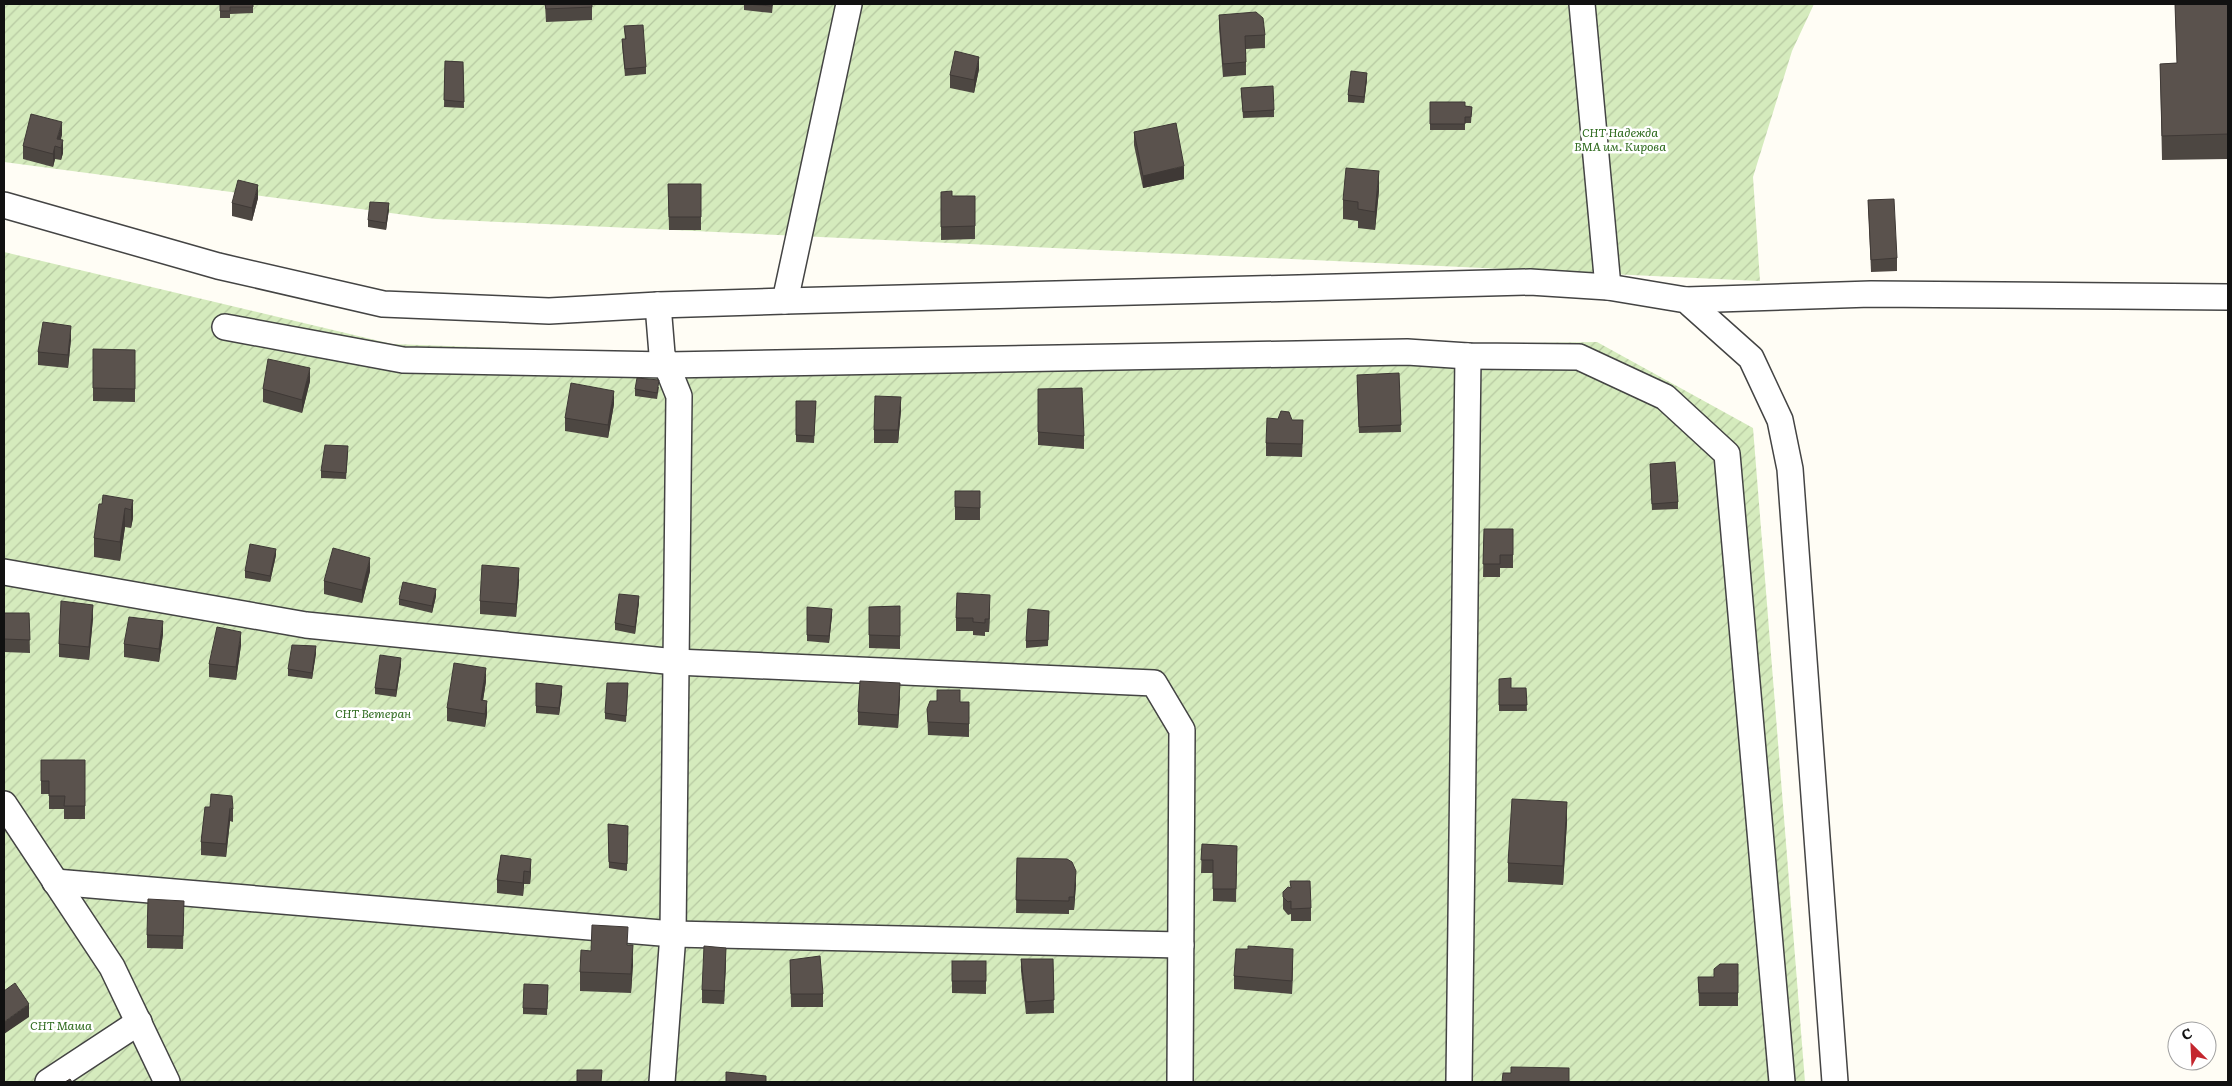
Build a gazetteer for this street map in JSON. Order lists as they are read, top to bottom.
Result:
{
  "parks": ["СНТ Надежда ВМА им. Кирова", "СНТ Ветеран", "СНТ Маша"],
  "north": "top left"
}
